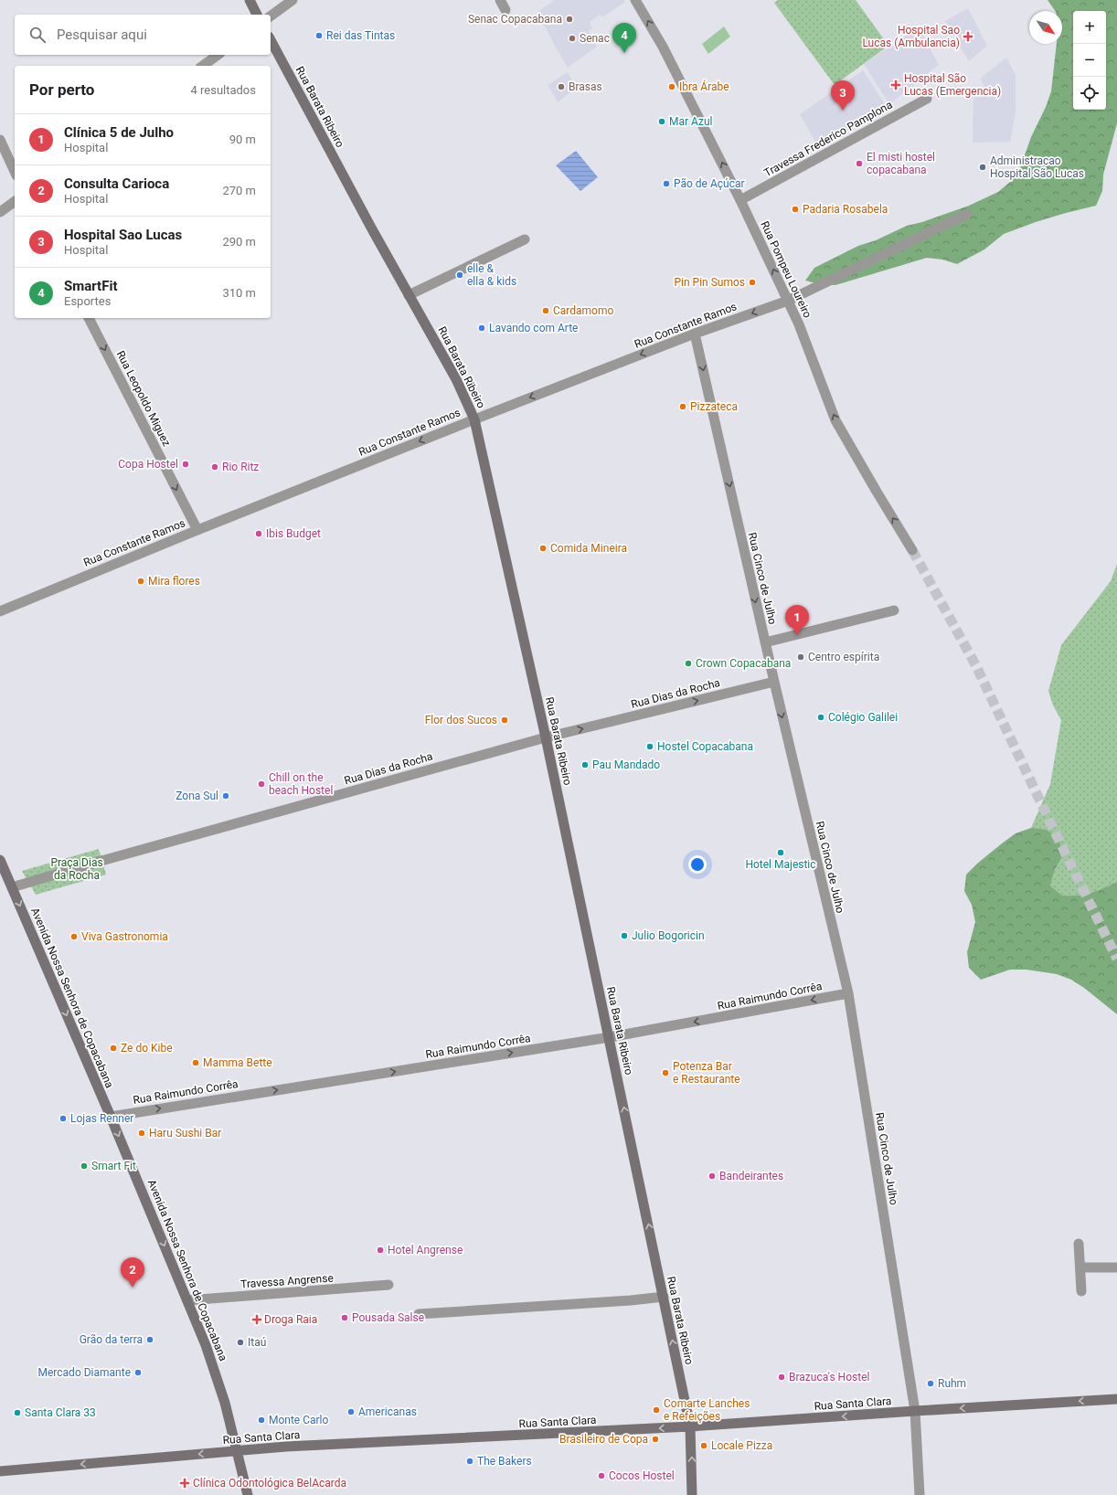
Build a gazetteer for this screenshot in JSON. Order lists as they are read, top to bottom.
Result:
{
  "streets": {
    "main road": ["Rua Barata Ribeiro", "Avenida Nossa Senhora de Copacabana", "Rua Santa Clara"],
    "street": [
      "Travessa Frederico Pamplona",
      "Rua Pompeu Loureiro",
      "Rua Constante Ramos",
      "Rua Leopoldo Miguez",
      "Rua Cinco de Julho",
      "Rua Dias da Rocha",
      "Rua Raimundo Corrêa",
      "Travessa Angrense"
    ]
  },
  "crossings": [
    ["Rua Barata Ribeiro", "Rua Constante Ramos"],
    ["Rua Barata Ribeiro", "Rua Dias da Rocha"],
    ["Rua Barata Ribeiro", "Rua Raimundo Corrêa"],
    ["Rua Barata Ribeiro", "Rua Santa Clara"],
    ["Travessa Frederico Pamplona", "Rua Pompeu Loureiro"],
    ["Rua Pompeu Loureiro", "Rua Constante Ramos"],
    ["Rua Constante Ramos", "Rua Leopoldo Miguez"],
    ["Rua Constante Ramos", "Rua Cinco de Julho"],
    ["Rua Cinco de Julho", "Rua Dias da Rocha"],
    ["Rua Cinco de Julho", "Rua Raimundo Corrêa"],
    ["Rua Cinco de Julho", "Rua Santa Clara"],
    ["Rua Dias da Rocha", "Avenida Nossa Senhora de Copacabana"],
    ["Rua Raimundo Corrêa", "Avenida Nossa Senhora de Copacabana"],
    ["Avenida Nossa Senhora de Copacabana", "Travessa Angrense"],
    ["Avenida Nossa Senhora de Copacabana", "Rua Santa Clara"]
  ],
  "one_way": [
    "Rua Pompeu Loureiro",
    "Rua Constante Ramos",
    "Rua Leopoldo Miguez",
    "Rua Cinco de Julho",
    "Avenida Nossa Senhora de Copacabana",
    "Rua Santa Clara"
  ],
  "parks": ["Praça Dias da Rocha"],
  "places": {
    "other": [
      "Senac Copacabana",
      "Rei das Tintas",
      "Senac",
      "Brasas",
      "Ibra Árabe",
      "Mar Azul",
      "El misti hostel copacabana",
      "Administracao Hospital São Lucas",
      "Pão de Açúcar",
      "Padaria Rosabela",
      "elle & ella & kids",
      "Pin Pin Sumos",
      "Cardamomo",
      "Lavando com Arte",
      "Pizzateca",
      "Copa Hostel",
      "Rio Ritz",
      "Ibis Budget",
      "Comida Mineira",
      "Mira flores",
      "Centro espírita",
      "Crown Copacabana",
      "Colégio Galilei",
      "Flor dos Sucos",
      "Hostel Copacabana",
      "Pau Mandado",
      "Chill on the beach Hostel",
      "Zona Sul",
      "Hotel Majestic",
      "Julio Bogoricin",
      "Viva Gastronomia",
      "Ze do Kibe",
      "Mamma Bette",
      "Potenza Bar e Restaurante",
      "Lojas Renner",
      "Haru Sushi Bar",
      "Smart Fit",
      "Bandeirantes",
      "Hotel Angrense",
      "Pousada Salse",
      "Grão da terra",
      "Itaú",
      "Mercado Diamante",
      "Brazuca's Hostel",
      "Ruhm",
      "Comarte Lanches e Refeições",
      "Americanas",
      "Santa Clara 33",
      "Monte Carlo",
      "Brasileiro de Copa",
      "Locale Pizza",
      "The Bakers",
      "Cocos Hostel"
    ],
    "health": [
      "Hospital Sao Lucas (Ambulancia)",
      "Hospital São Lucas (Emergencia)",
      "Droga Raia",
      "Clínica Odontológica BelAcarda"
    ]
  },
  "north": "bottom right",
  "page": {
    "map_buttons": ["+", "−"],
    "search": "Pesquisar aqui",
    "pins": [
      "4",
      "3",
      "1",
      "2"
    ],
    "heading": ["Por perto", "4 resultados"],
    "list": [
      {
        "mark": "1",
        "name": "Clínica 5 de Julho",
        "note": "Hospital",
        "value": "90 m"
      },
      {
        "mark": "2",
        "name": "Consulta Carioca",
        "note": "Hospital",
        "value": "270 m"
      },
      {
        "mark": "3",
        "name": "Hospital Sao Lucas",
        "note": "Hospital",
        "value": "290 m"
      },
      {
        "mark": "4",
        "name": "SmartFit",
        "note": "Esportes",
        "value": "310 m"
      }
    ]
  }
}
